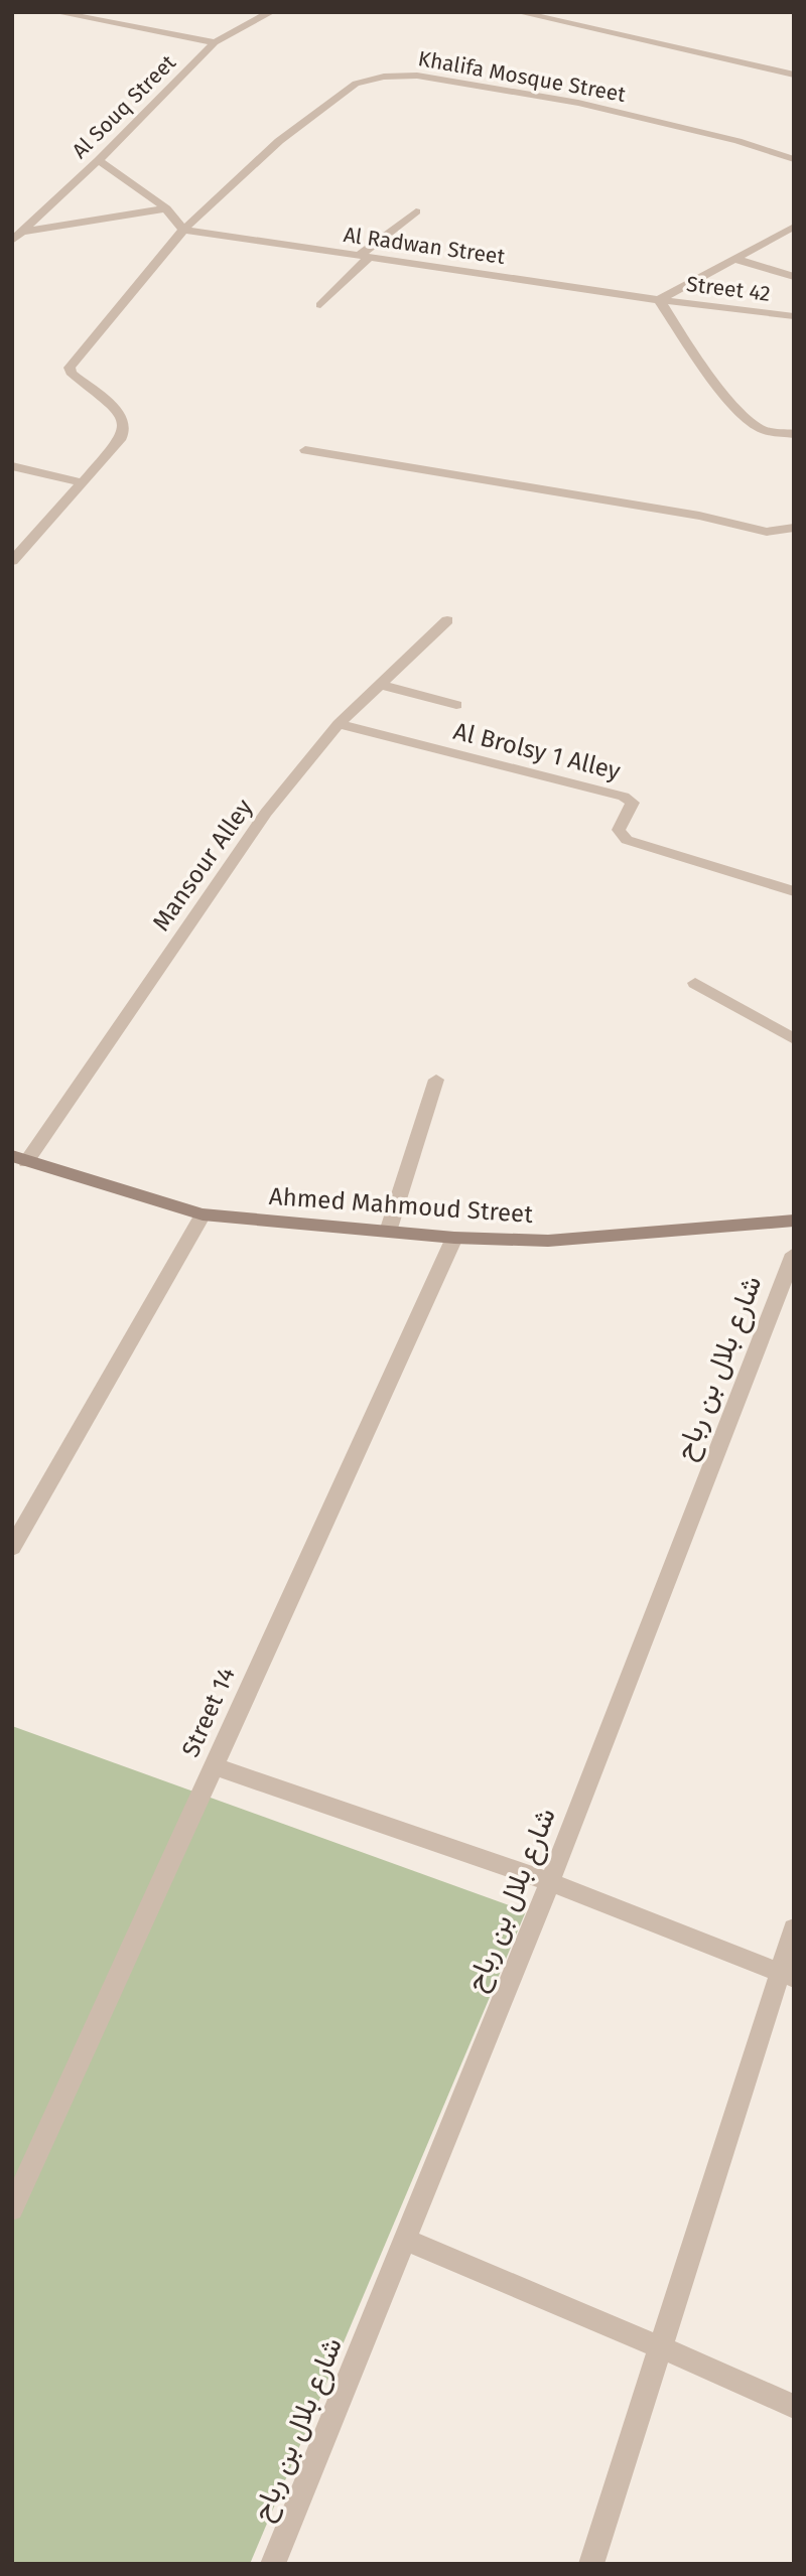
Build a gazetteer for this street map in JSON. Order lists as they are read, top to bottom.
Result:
{
  "streets": {
    "street": [
      "Khalifa Mosque Street",
      "Al Souq Street",
      "Al Radwan Street",
      "Street 42",
      "Al Brolsy 1 Alley",
      "Mansour Alley",
      "Ahmed Mahmoud Street",
      "شارع بلال بن رباح",
      "Street 14"
    ]
  },
  "crossings": [
    ["Khalifa Mosque Street", "Al Radwan Street"],
    ["Al Radwan Street", "Street 42"],
    ["Al Brolsy 1 Alley", "Mansour Alley"],
    ["Mansour Alley", "Ahmed Mahmoud Street"],
    ["Ahmed Mahmoud Street", "Street 14"]
  ]
}
